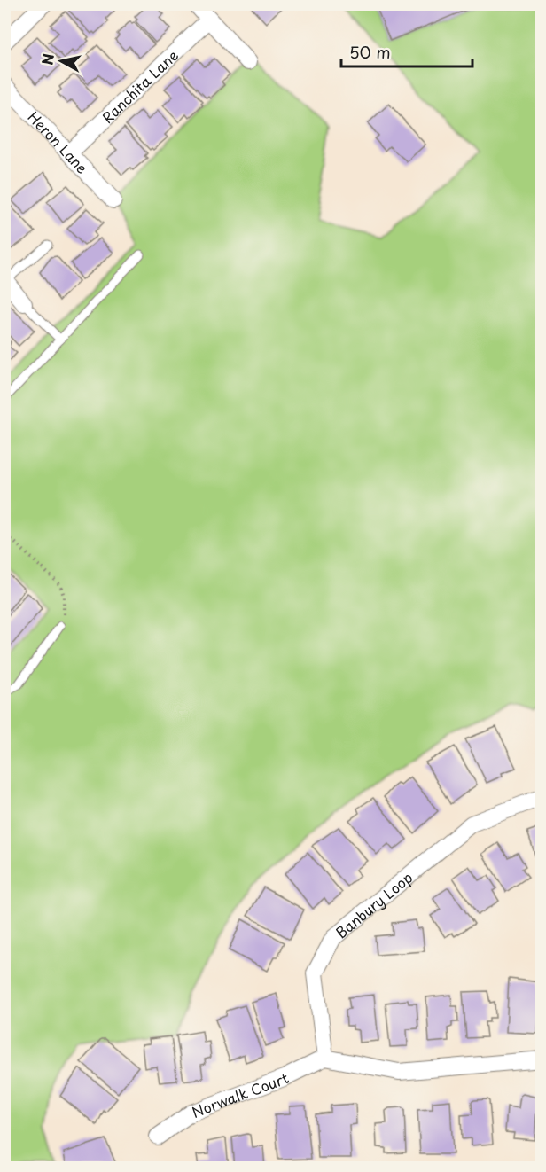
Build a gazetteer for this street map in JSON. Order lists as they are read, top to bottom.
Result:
{
  "streets": {
    "street": [
      "Ranchita Lane",
      "Heron Lane",
      "Banbury Loop",
      "Norwalk Court"
    ]
  },
  "crossings": [
    ["Ranchita Lane", "Heron Lane"],
    ["Banbury Loop", "Norwalk Court"]
  ],
  "scale_bar": "50 m",
  "north": "left"
}
